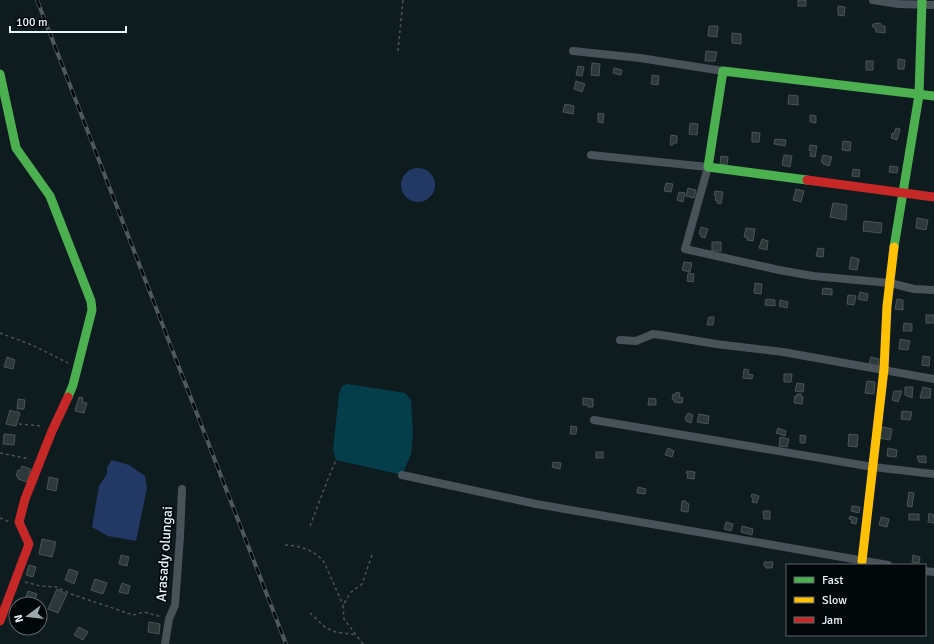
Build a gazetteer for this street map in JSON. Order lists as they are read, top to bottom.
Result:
{
  "streets": {
    "street": ["Arasady olungai"]
  },
  "legend": ["Fast", "Slow", "Jam"],
  "scale_bar": "100 m",
  "north": "left"
}
